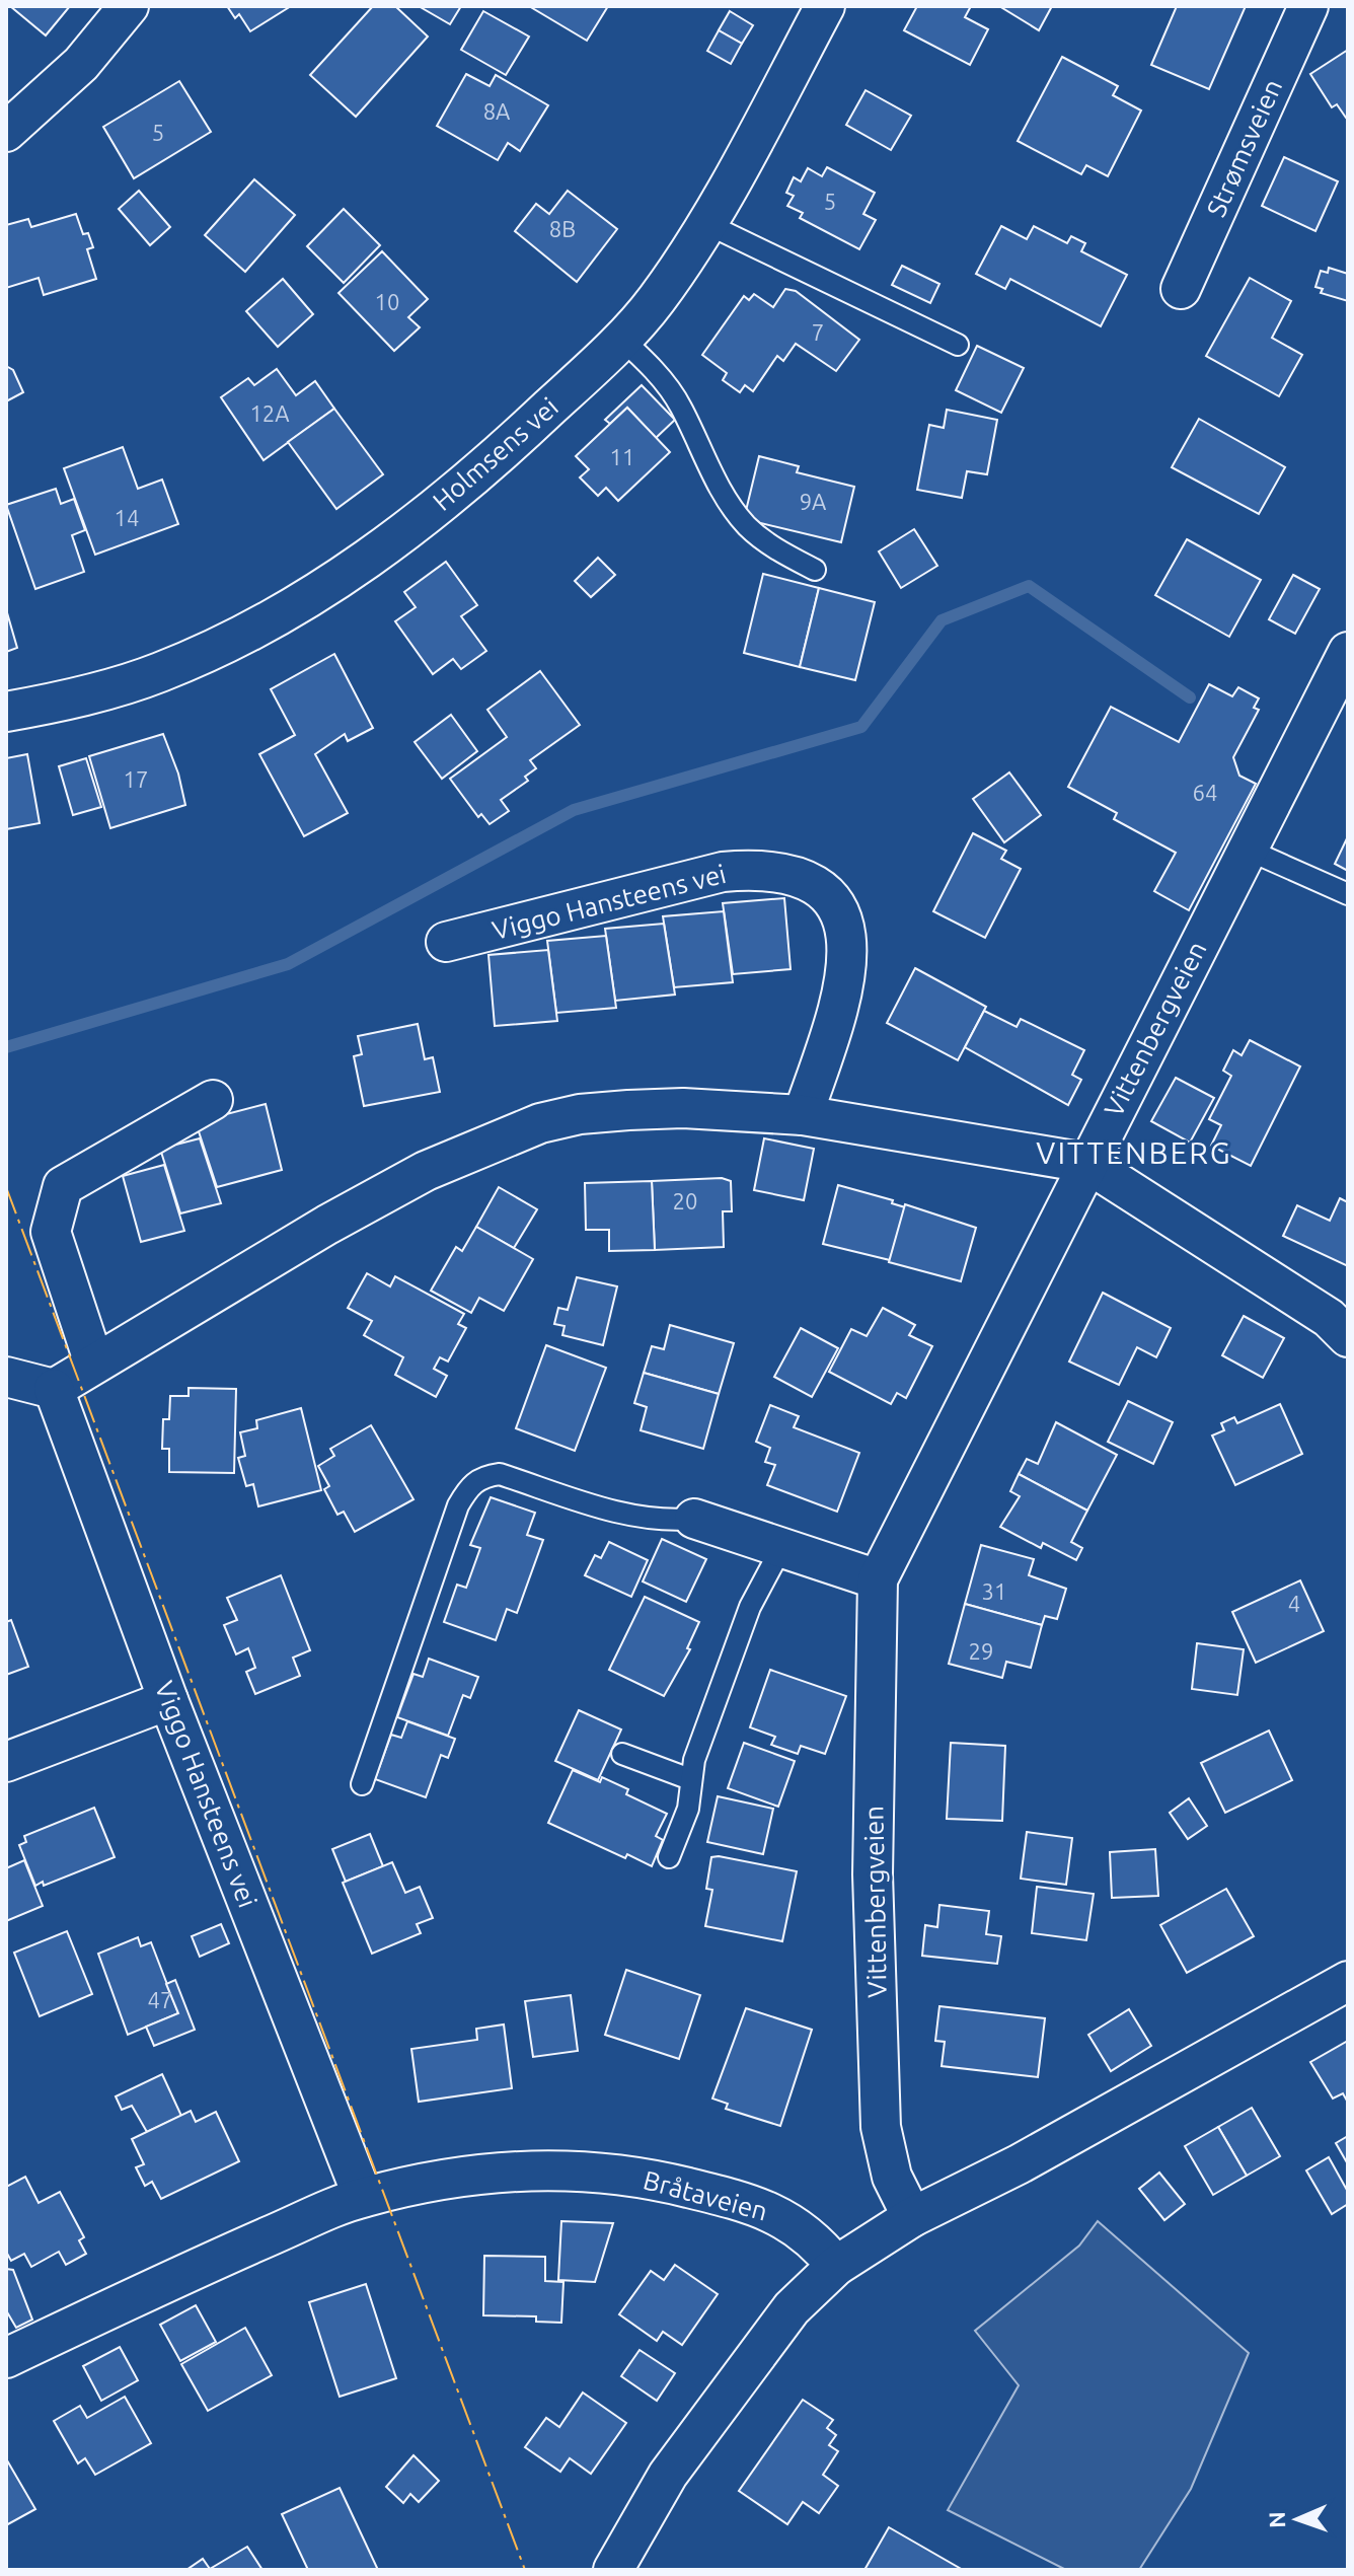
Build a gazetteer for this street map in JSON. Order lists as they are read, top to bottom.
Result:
{
  "streets": {
    "street": [
      "Strømsveien",
      "Holmsens vei",
      "Viggo Hansteens vei",
      "Vittenbergveien",
      "Bråtaveien"
    ]
  },
  "crossings": [
    ["Viggo Hansteens vei", "Bråtaveien"]
  ],
  "districts": ["VITTENBERG"],
  "house_numbers": [
    "8A",
    "5",
    "5",
    "8B",
    "10",
    "7",
    "12A",
    "11",
    "9A",
    "14",
    "17",
    "64",
    "20",
    "31",
    "4",
    "29",
    "47"
  ],
  "north": "left"
}
